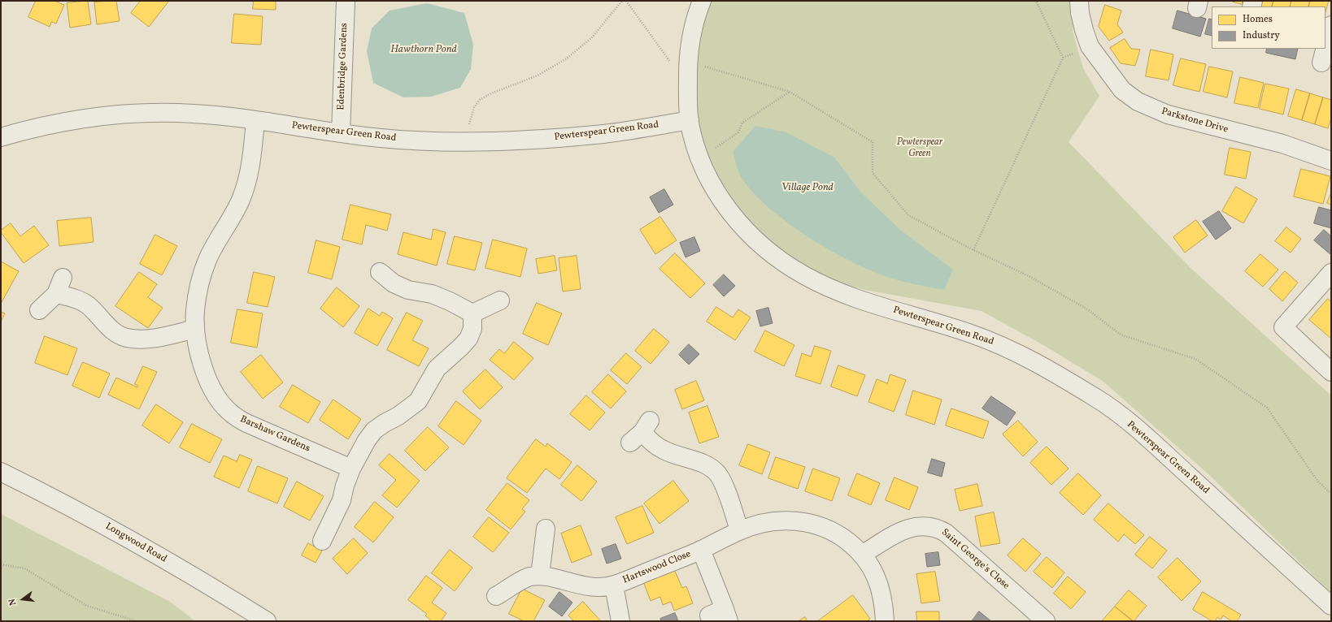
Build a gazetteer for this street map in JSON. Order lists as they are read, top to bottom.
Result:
{
  "streets": {
    "street": [
      "Edenbridge Gardens",
      "Parkstone Drive",
      "Pewterspear Green Road",
      "Barshaw Gardens",
      "Longwood Road",
      "Saint George's Close",
      "Hartswood Close"
    ]
  },
  "crossings": [
    ["Edenbridge Gardens", "Pewterspear Green Road"],
    ["Pewterspear Green Road", "Barshaw Gardens"],
    ["Saint George's Close", "Hartswood Close"]
  ],
  "water": ["Hawthorn Pond", "Village Pond"],
  "parks": ["Pewterspear Green"],
  "legend": ["Homes", "Industry"],
  "north": "left"
}
